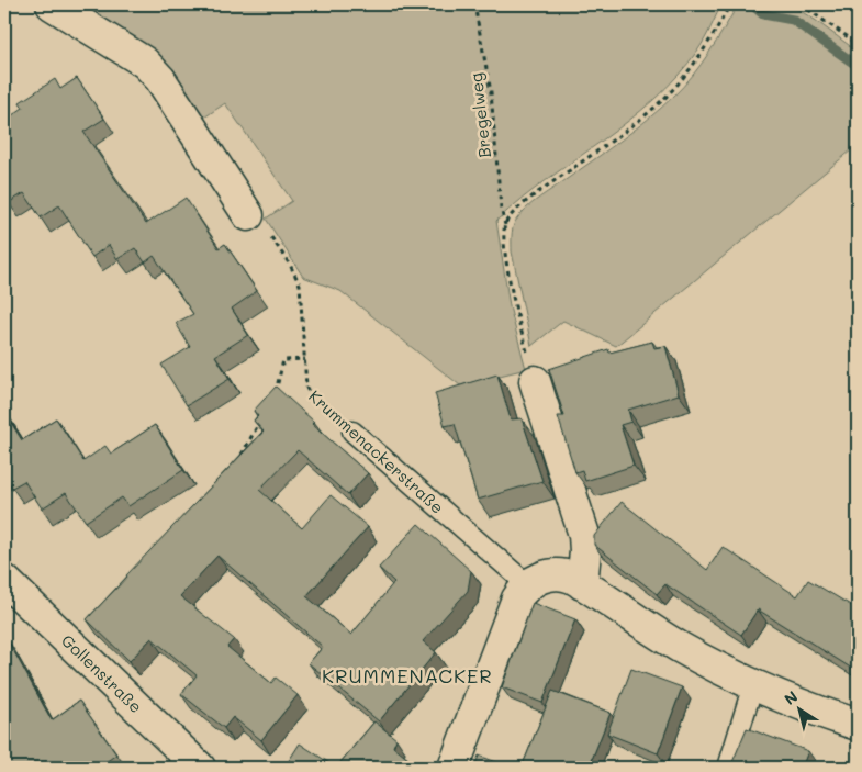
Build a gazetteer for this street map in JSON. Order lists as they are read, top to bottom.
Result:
{
  "streets": {
    "street": ["Gollenstraße"],
    "lane": ["Krummenackerstraße"],
    "path": ["Bregelweg"]
  },
  "districts": ["KRUMMENACKER"],
  "north": "top left"
}
